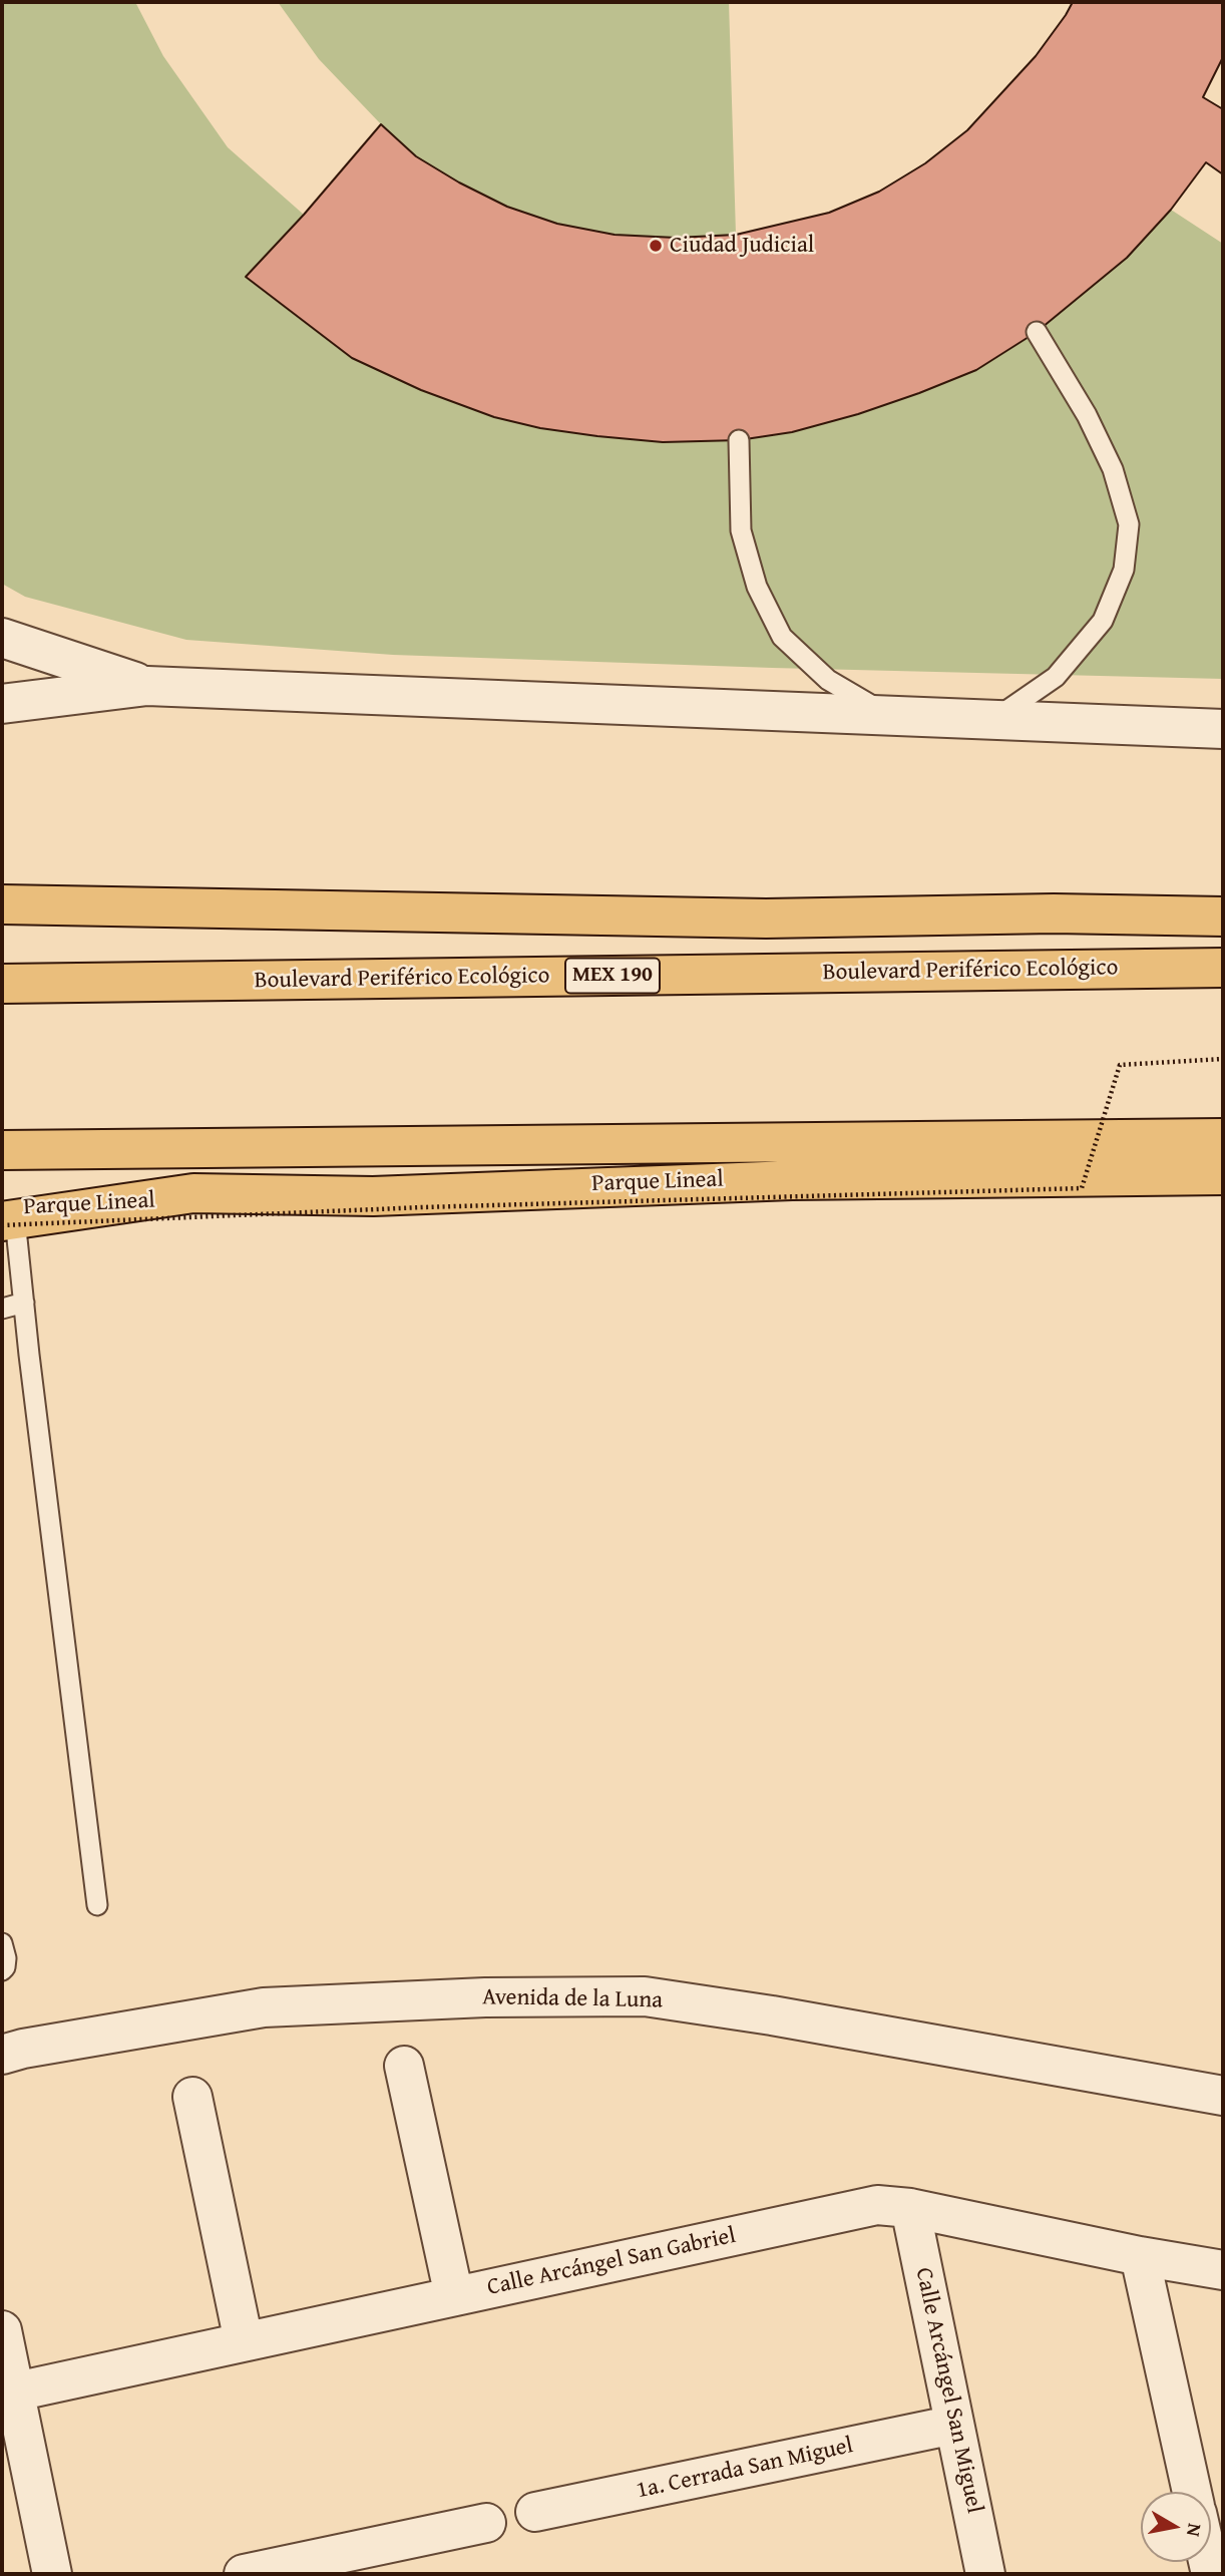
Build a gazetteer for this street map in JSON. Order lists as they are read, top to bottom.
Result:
{
  "streets": {
    "highway": ["Boulevard Periférico Ecológico", "MEX 190"],
    "street": [
      "Avenida de la Luna",
      "Calle Arcángel San Gabriel",
      "Calle Arcángel San Miguel",
      "1a. Cerrada San Miguel"
    ],
    "path": ["Parque Lineal"]
  },
  "crossings": [
    ["Calle Arcángel San Gabriel", "Calle Arcángel San Miguel"],
    ["Calle Arcángel San Miguel", "1a. Cerrada San Miguel"]
  ],
  "places": ["Ciudad Judicial"],
  "north": "right"
}
